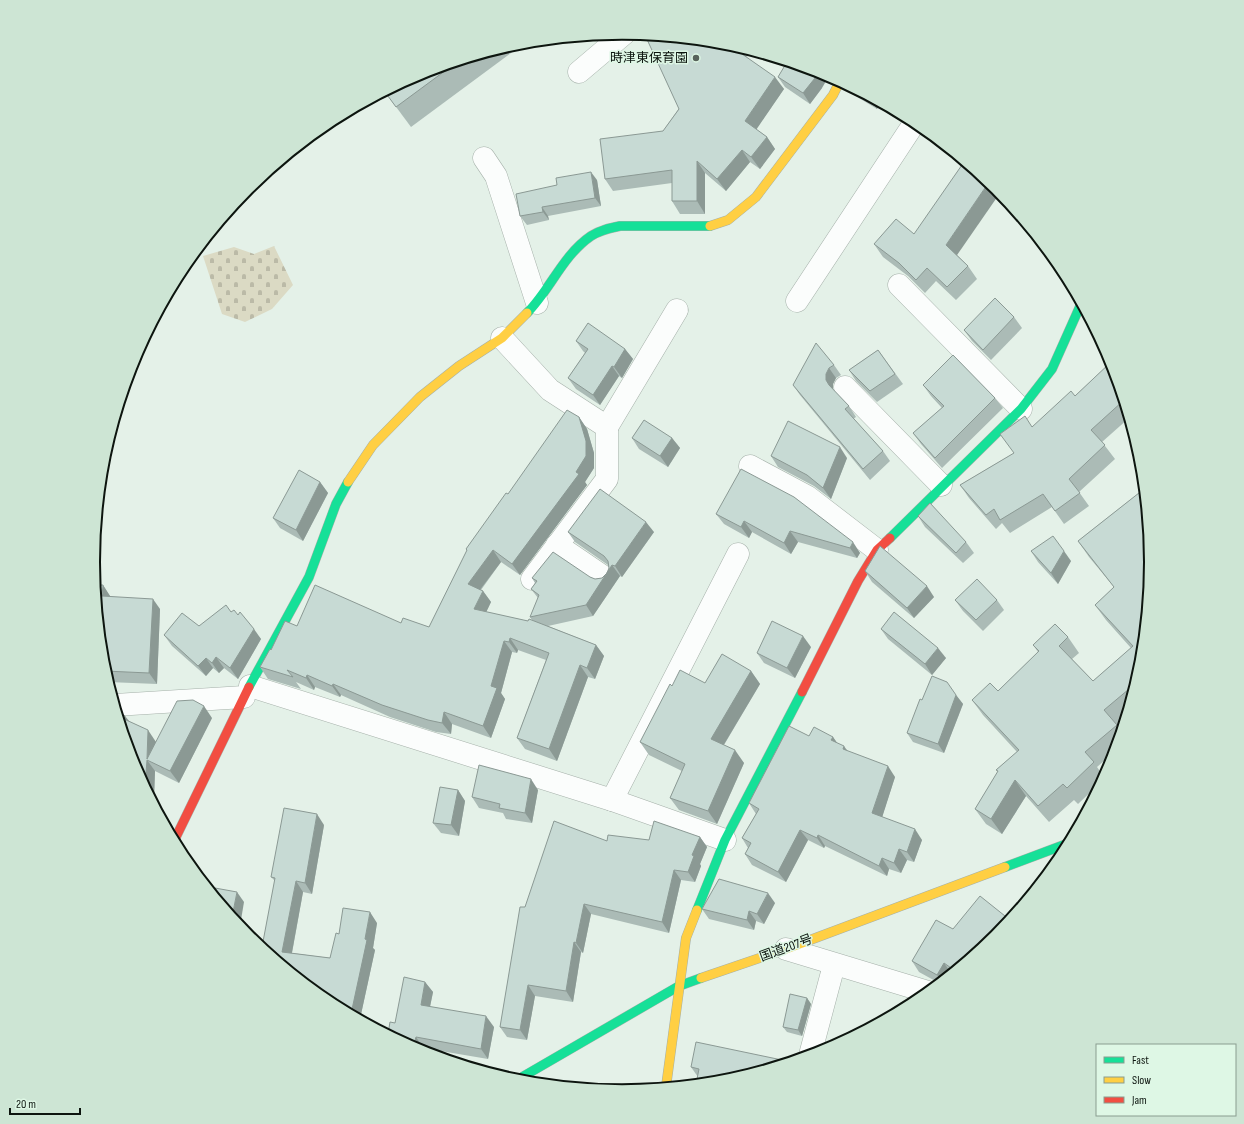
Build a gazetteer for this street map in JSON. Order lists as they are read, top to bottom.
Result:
{
  "streets": {
    "main road": ["国道207号"]
  },
  "places": ["時津東保育園"],
  "legend": ["Fast", "Slow", "Jam"],
  "scale_bar": "20 m"
}
